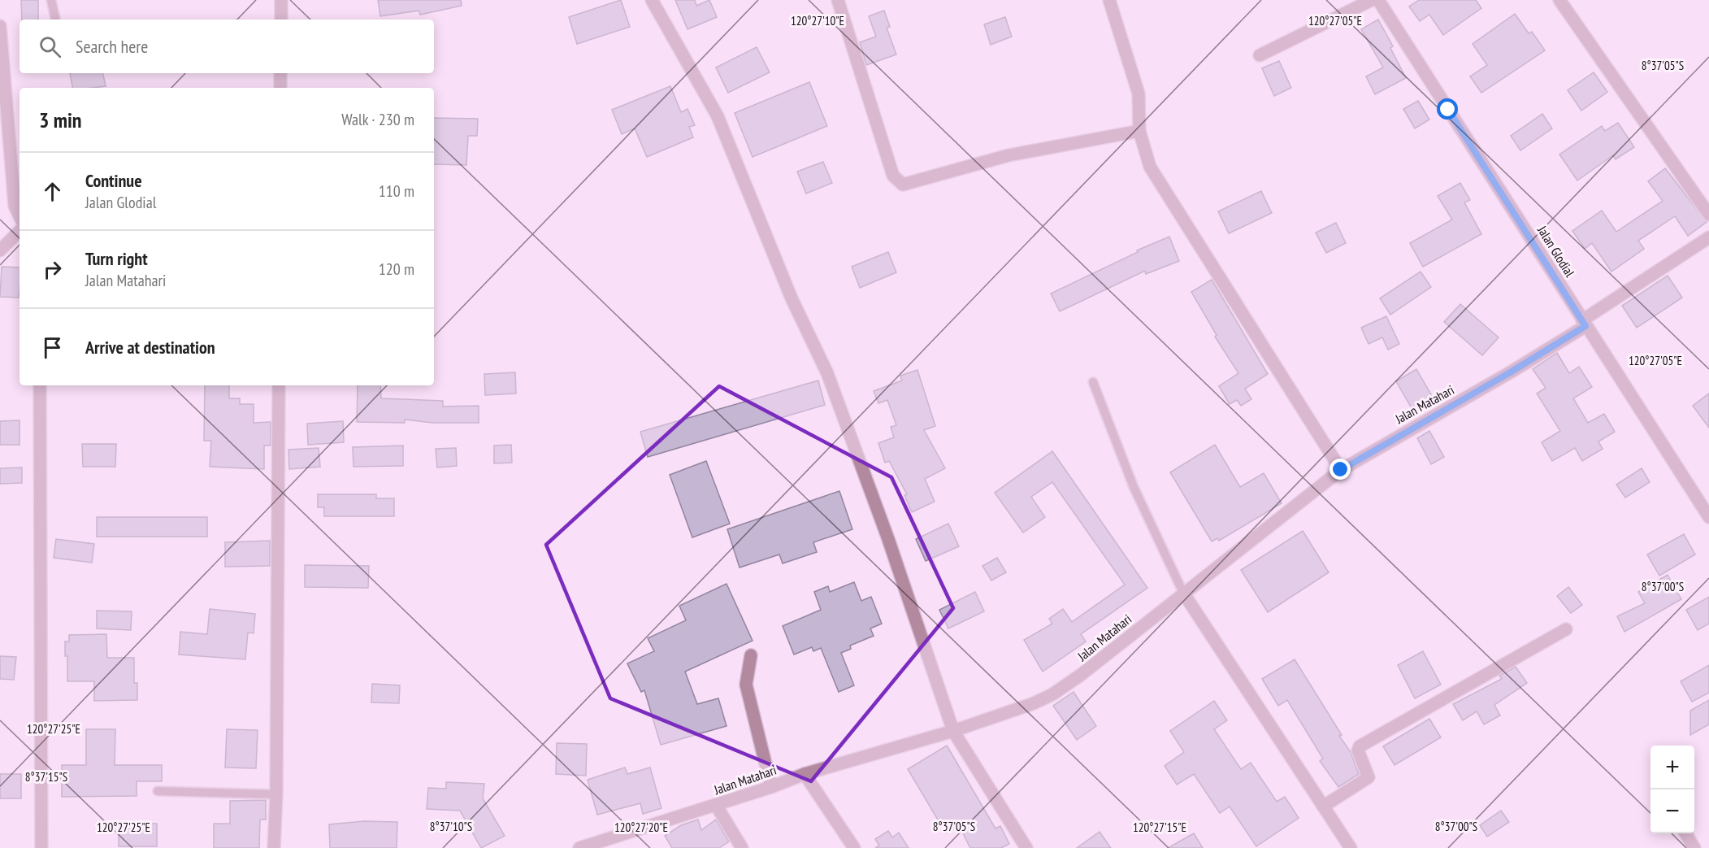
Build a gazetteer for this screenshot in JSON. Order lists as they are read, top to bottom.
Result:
{
  "streets": {
    "street": ["Jalan Glodial", "Jalan Matahari"]
  },
  "crossings": [
    ["Jalan Glodial", "Jalan Matahari"]
  ],
  "page": {
    "search": "Search here",
    "heading": ["3 min", "Walk · 230 m"],
    "list": [
      ["Continue", "Jalan Glodial", "110 m"],
      ["Turn right", "Jalan Matahari", "120 m"],
      "Arrive at destination"
    ],
    "map_buttons": ["+", "−"]
  },
  "coordinates": [
    "120°27'10\"E",
    "120°27'05\"E",
    "8°37'05\"S",
    "8°37'00\"S",
    "120°27'25\"E",
    "8°37'15\"S",
    "8°37'10\"S",
    "120°27'20\"E",
    "120°27'15\"E"
  ]
}
